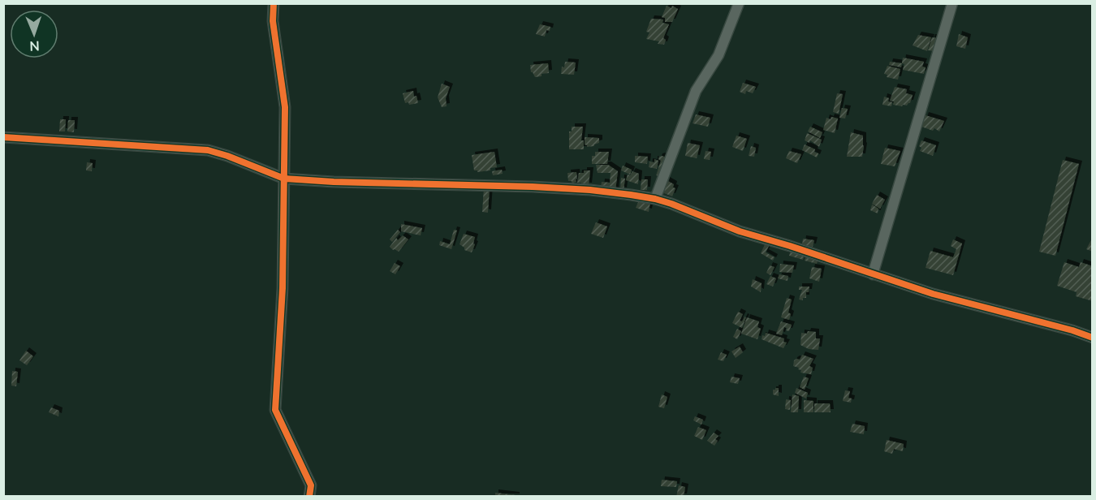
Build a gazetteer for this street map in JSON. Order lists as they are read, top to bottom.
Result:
{
  "north": "bottom"
}
